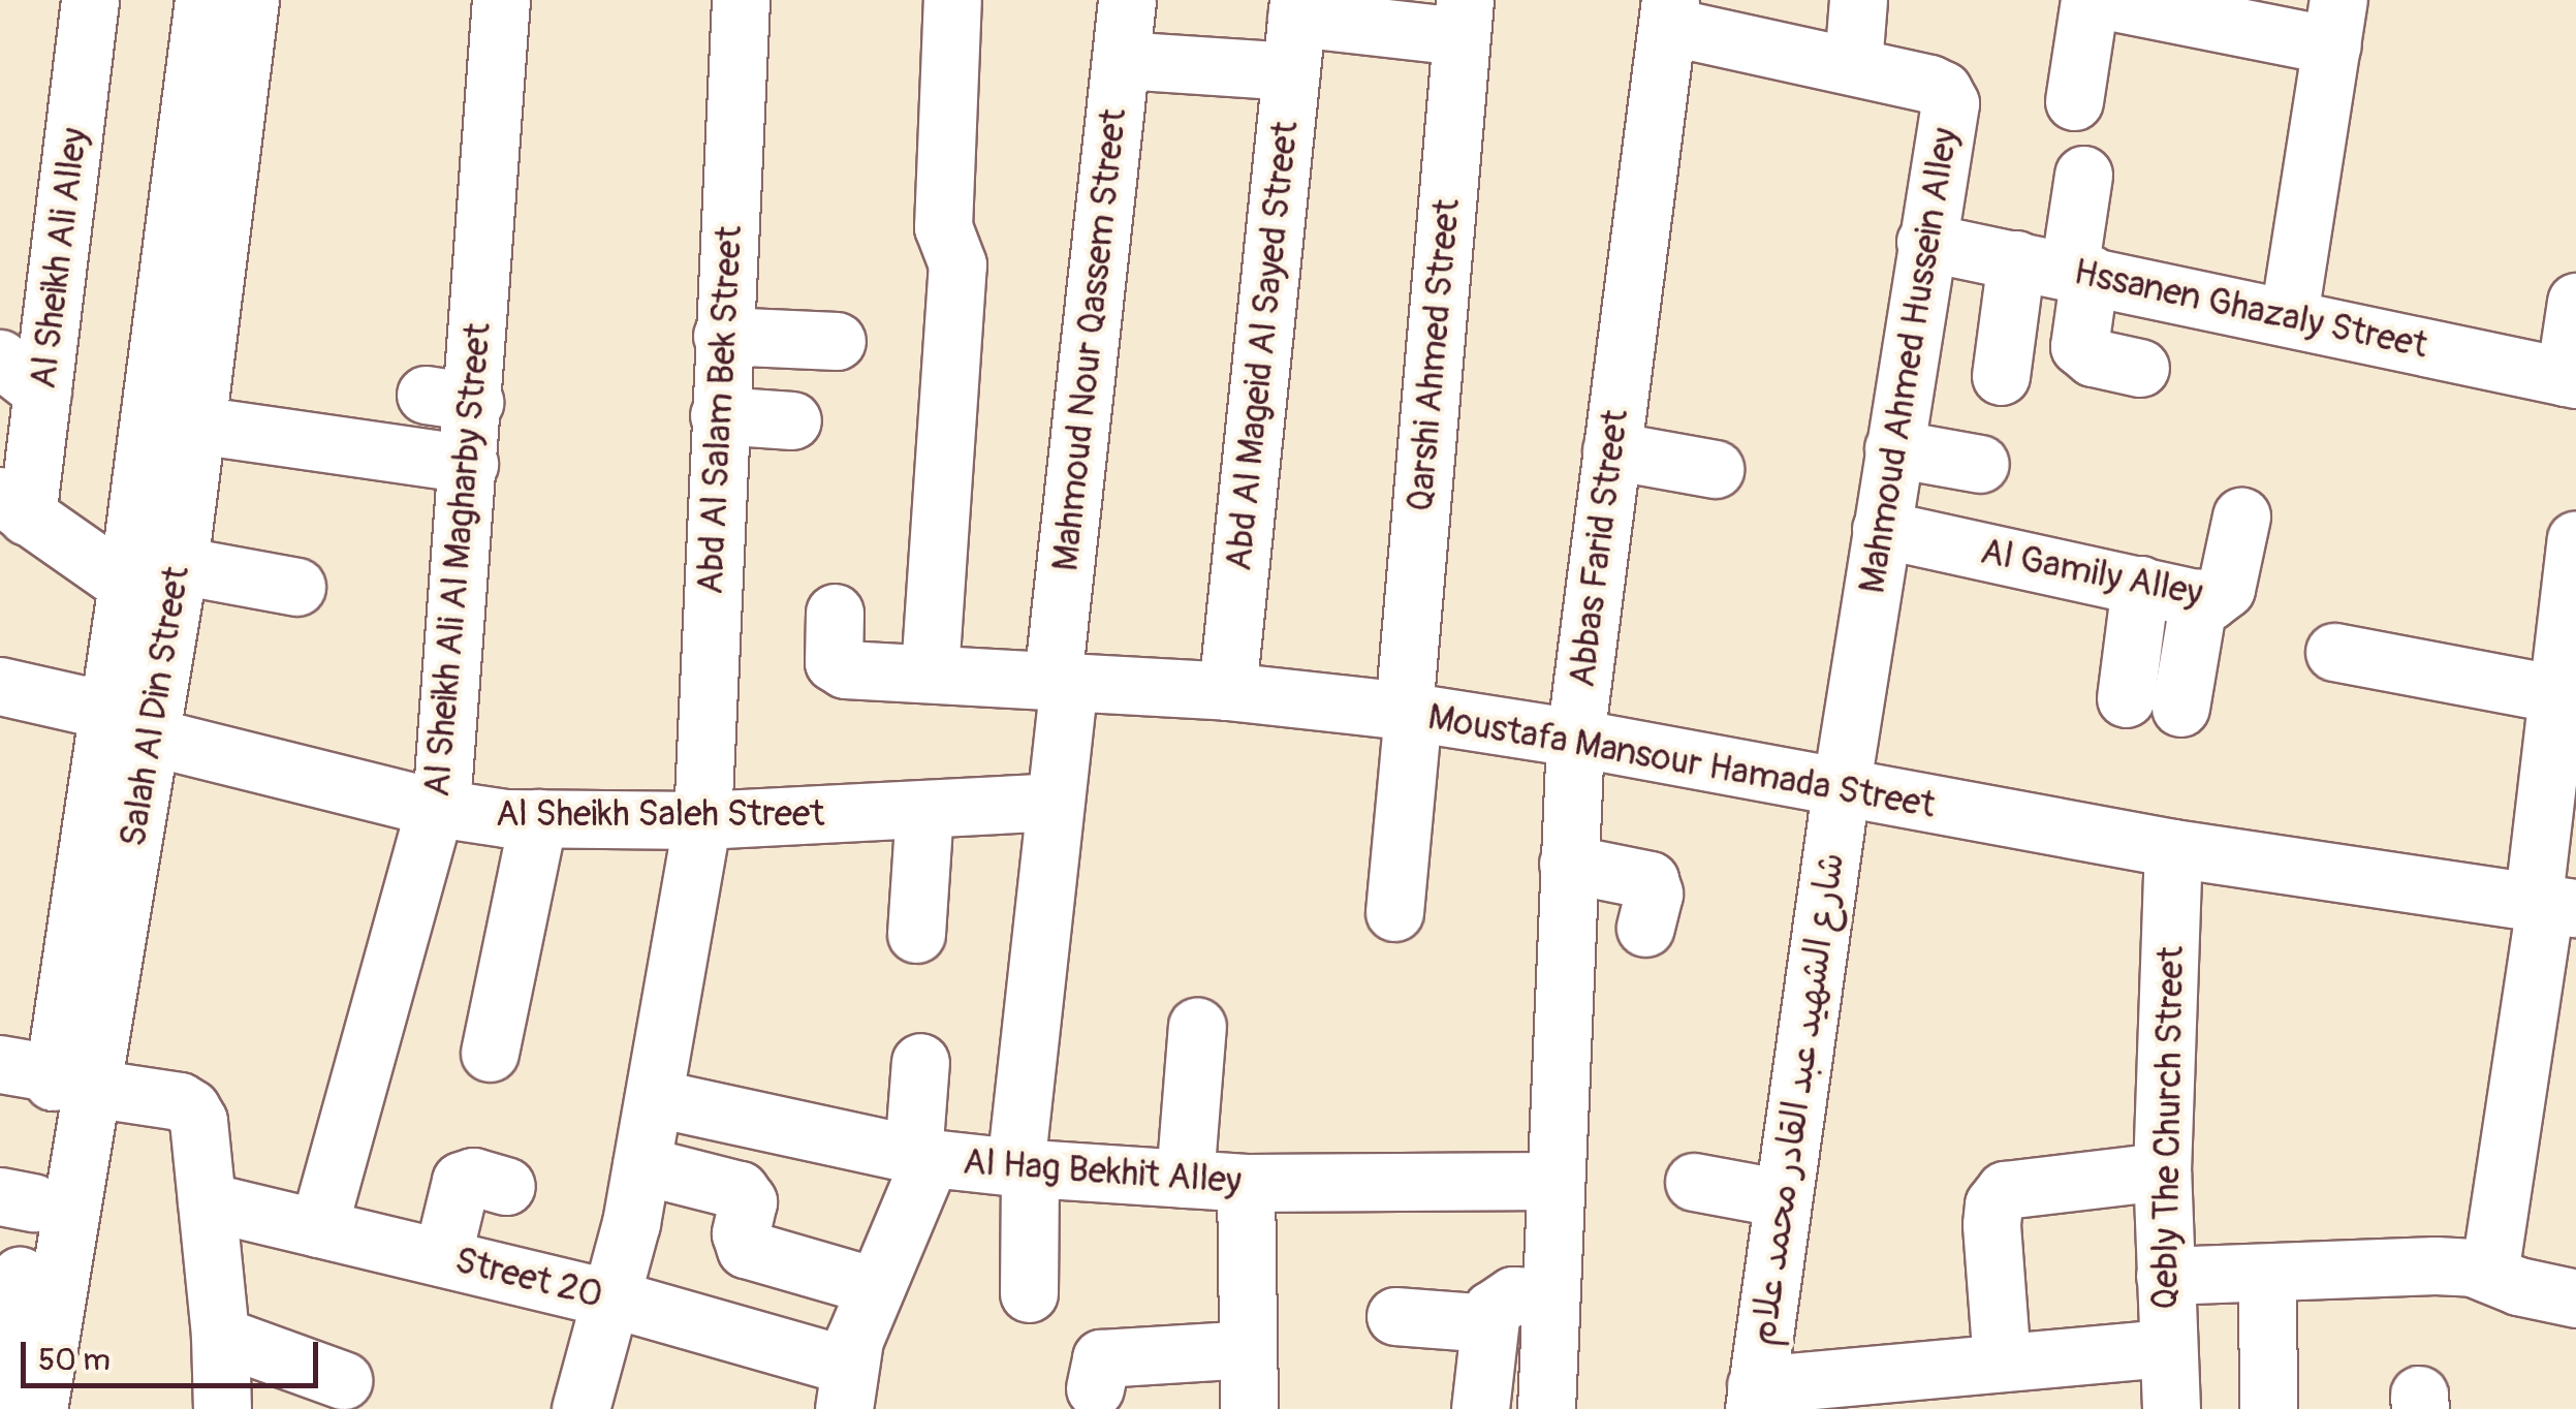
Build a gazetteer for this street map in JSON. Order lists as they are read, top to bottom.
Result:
{
  "streets": {
    "street": [
      "Al Sheikh Ali Alley",
      "Hssanen Ghazaly Street",
      "Mahmoud Nour Qassem Street",
      "Abd Al Mageid Al Sayed Street",
      "Qarshi Ahmed Street",
      "Mahmoud Ahmed Hussein Alley",
      "Abd Al Salam Bek Street",
      "Abbas Farid Street",
      "Al Sheikh Ali Al Magharby Street",
      "Al Gamily Alley",
      "Salah Al Din Street",
      "Moustafa Mansour Hamada Street",
      "Al Sheikh Saleh Street",
      "شارع الشهيد عبد القادر محمد علام",
      "Qebly The Church Street",
      "Al Hag Bekhit Alley",
      "Street 20"
    ]
  },
  "crossings": [
    ["Hssanen Ghazaly Street", "Mahmoud Ahmed Hussein Alley"],
    ["Mahmoud Nour Qassem Street", "Moustafa Mansour Hamada Street"],
    ["Mahmoud Nour Qassem Street", "Al Sheikh Saleh Street"],
    ["Mahmoud Nour Qassem Street", "Al Hag Bekhit Alley"],
    ["Abd Al Mageid Al Sayed Street", "Moustafa Mansour Hamada Street"],
    ["Qarshi Ahmed Street", "Moustafa Mansour Hamada Street"],
    ["Mahmoud Ahmed Hussein Alley", "Abbas Farid Street"],
    ["Mahmoud Ahmed Hussein Alley", "Al Gamily Alley"],
    ["Mahmoud Ahmed Hussein Alley", "Moustafa Mansour Hamada Street"],
    ["Mahmoud Ahmed Hussein Alley", "شارع الشهيد عبد القادر محمد علام"],
    ["Abd Al Salam Bek Street", "Al Sheikh Saleh Street"],
    ["Abd Al Salam Bek Street", "Al Hag Bekhit Alley"],
    ["Abd Al Salam Bek Street", "Street 20"],
    ["Abbas Farid Street", "Moustafa Mansour Hamada Street"],
    ["Abbas Farid Street", "Al Hag Bekhit Alley"],
    ["Al Sheikh Ali Al Magharby Street", "Al Sheikh Saleh Street"],
    ["Al Sheikh Ali Al Magharby Street", "Street 20"],
    ["Salah Al Din Street", "Al Sheikh Saleh Street"],
    ["Moustafa Mansour Hamada Street", "شارع الشهيد عبد القادر محمد علام"],
    ["Moustafa Mansour Hamada Street", "Qebly The Church Street"]
  ],
  "scale_bar": "50 m"
}
